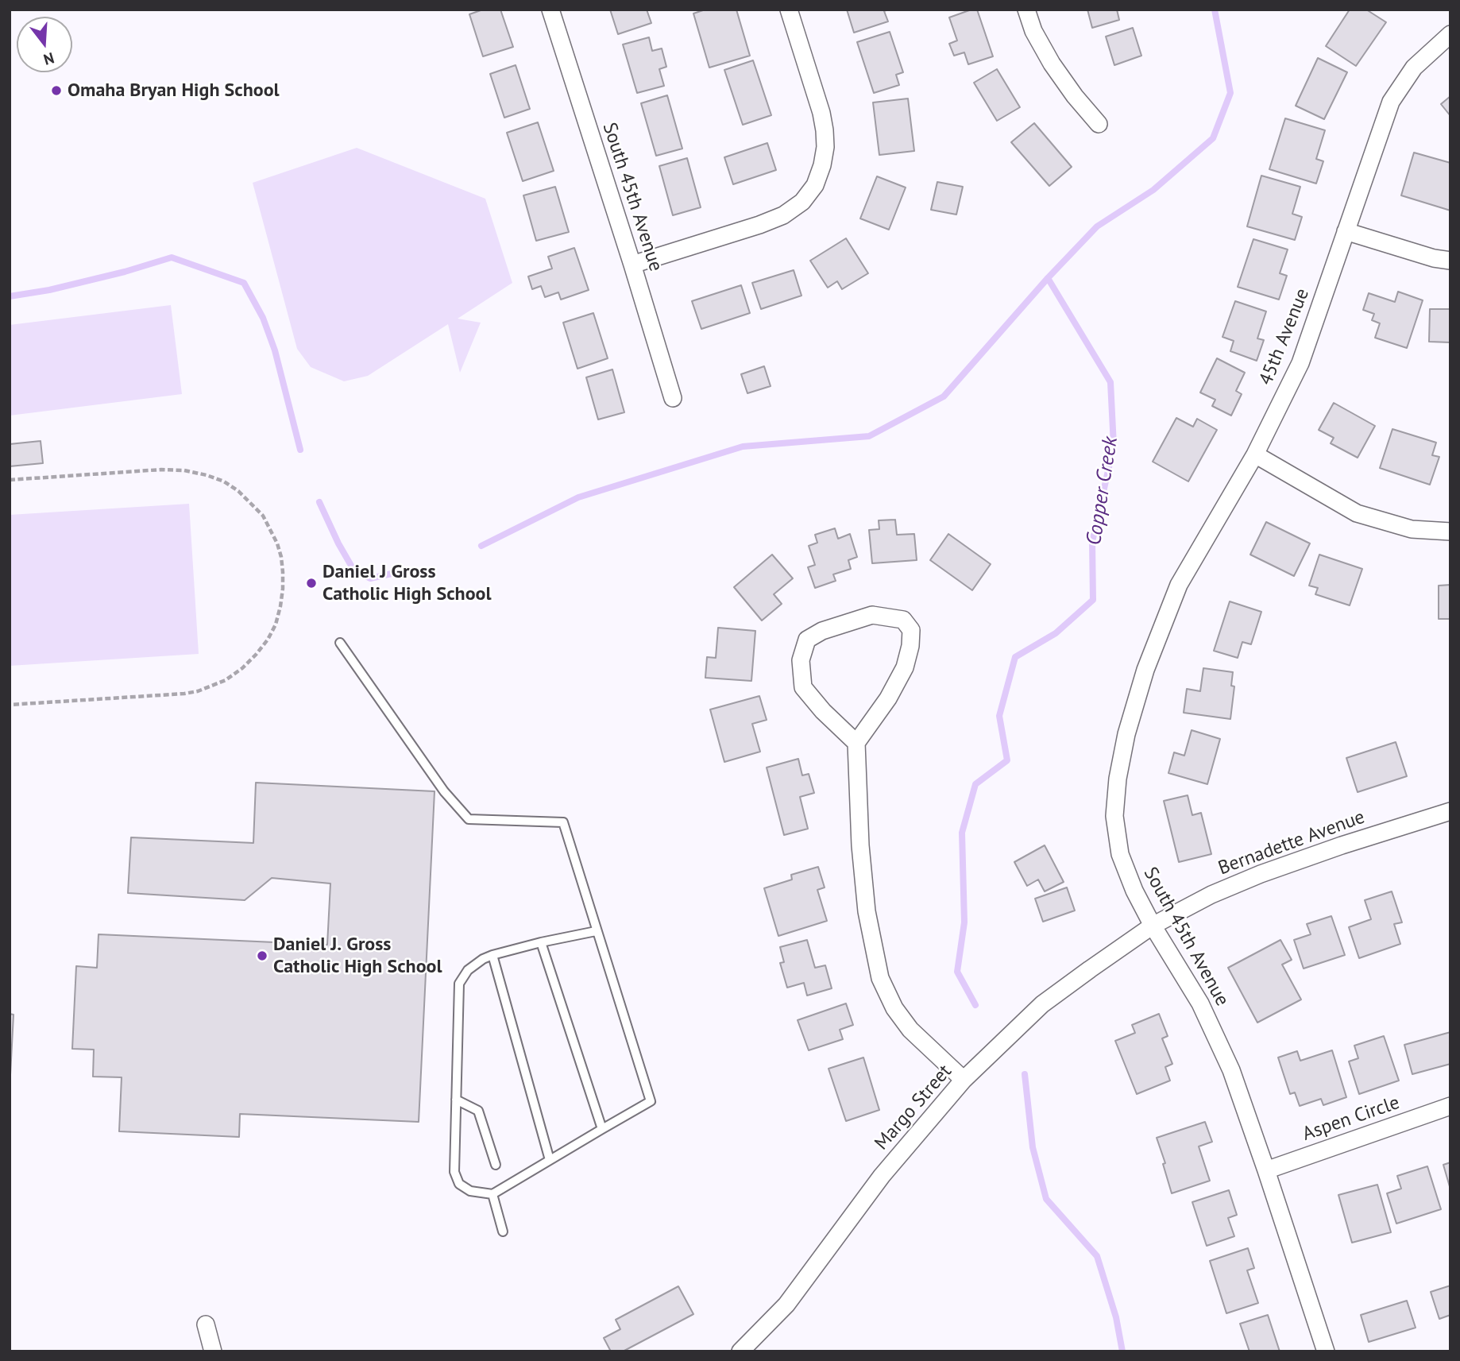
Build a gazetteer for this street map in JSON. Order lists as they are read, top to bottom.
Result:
{
  "streets": {
    "street": [
      "South 45th Avenue",
      "45th Avenue",
      "Bernadette Avenue",
      "Margo Street",
      "Aspen Circle"
    ]
  },
  "crossings": [
    ["South 45th Avenue", "45th Avenue"],
    ["South 45th Avenue", "Bernadette Avenue"],
    ["South 45th Avenue", "Margo Street"],
    ["South 45th Avenue", "Aspen Circle"],
    ["Bernadette Avenue", "Margo Street"]
  ],
  "water": ["Copper Creek"],
  "places": ["Omaha Bryan High School", "Daniel J Gross Catholic High School", "Daniel J. Gross Catholic High School"],
  "north": "bottom"
}
